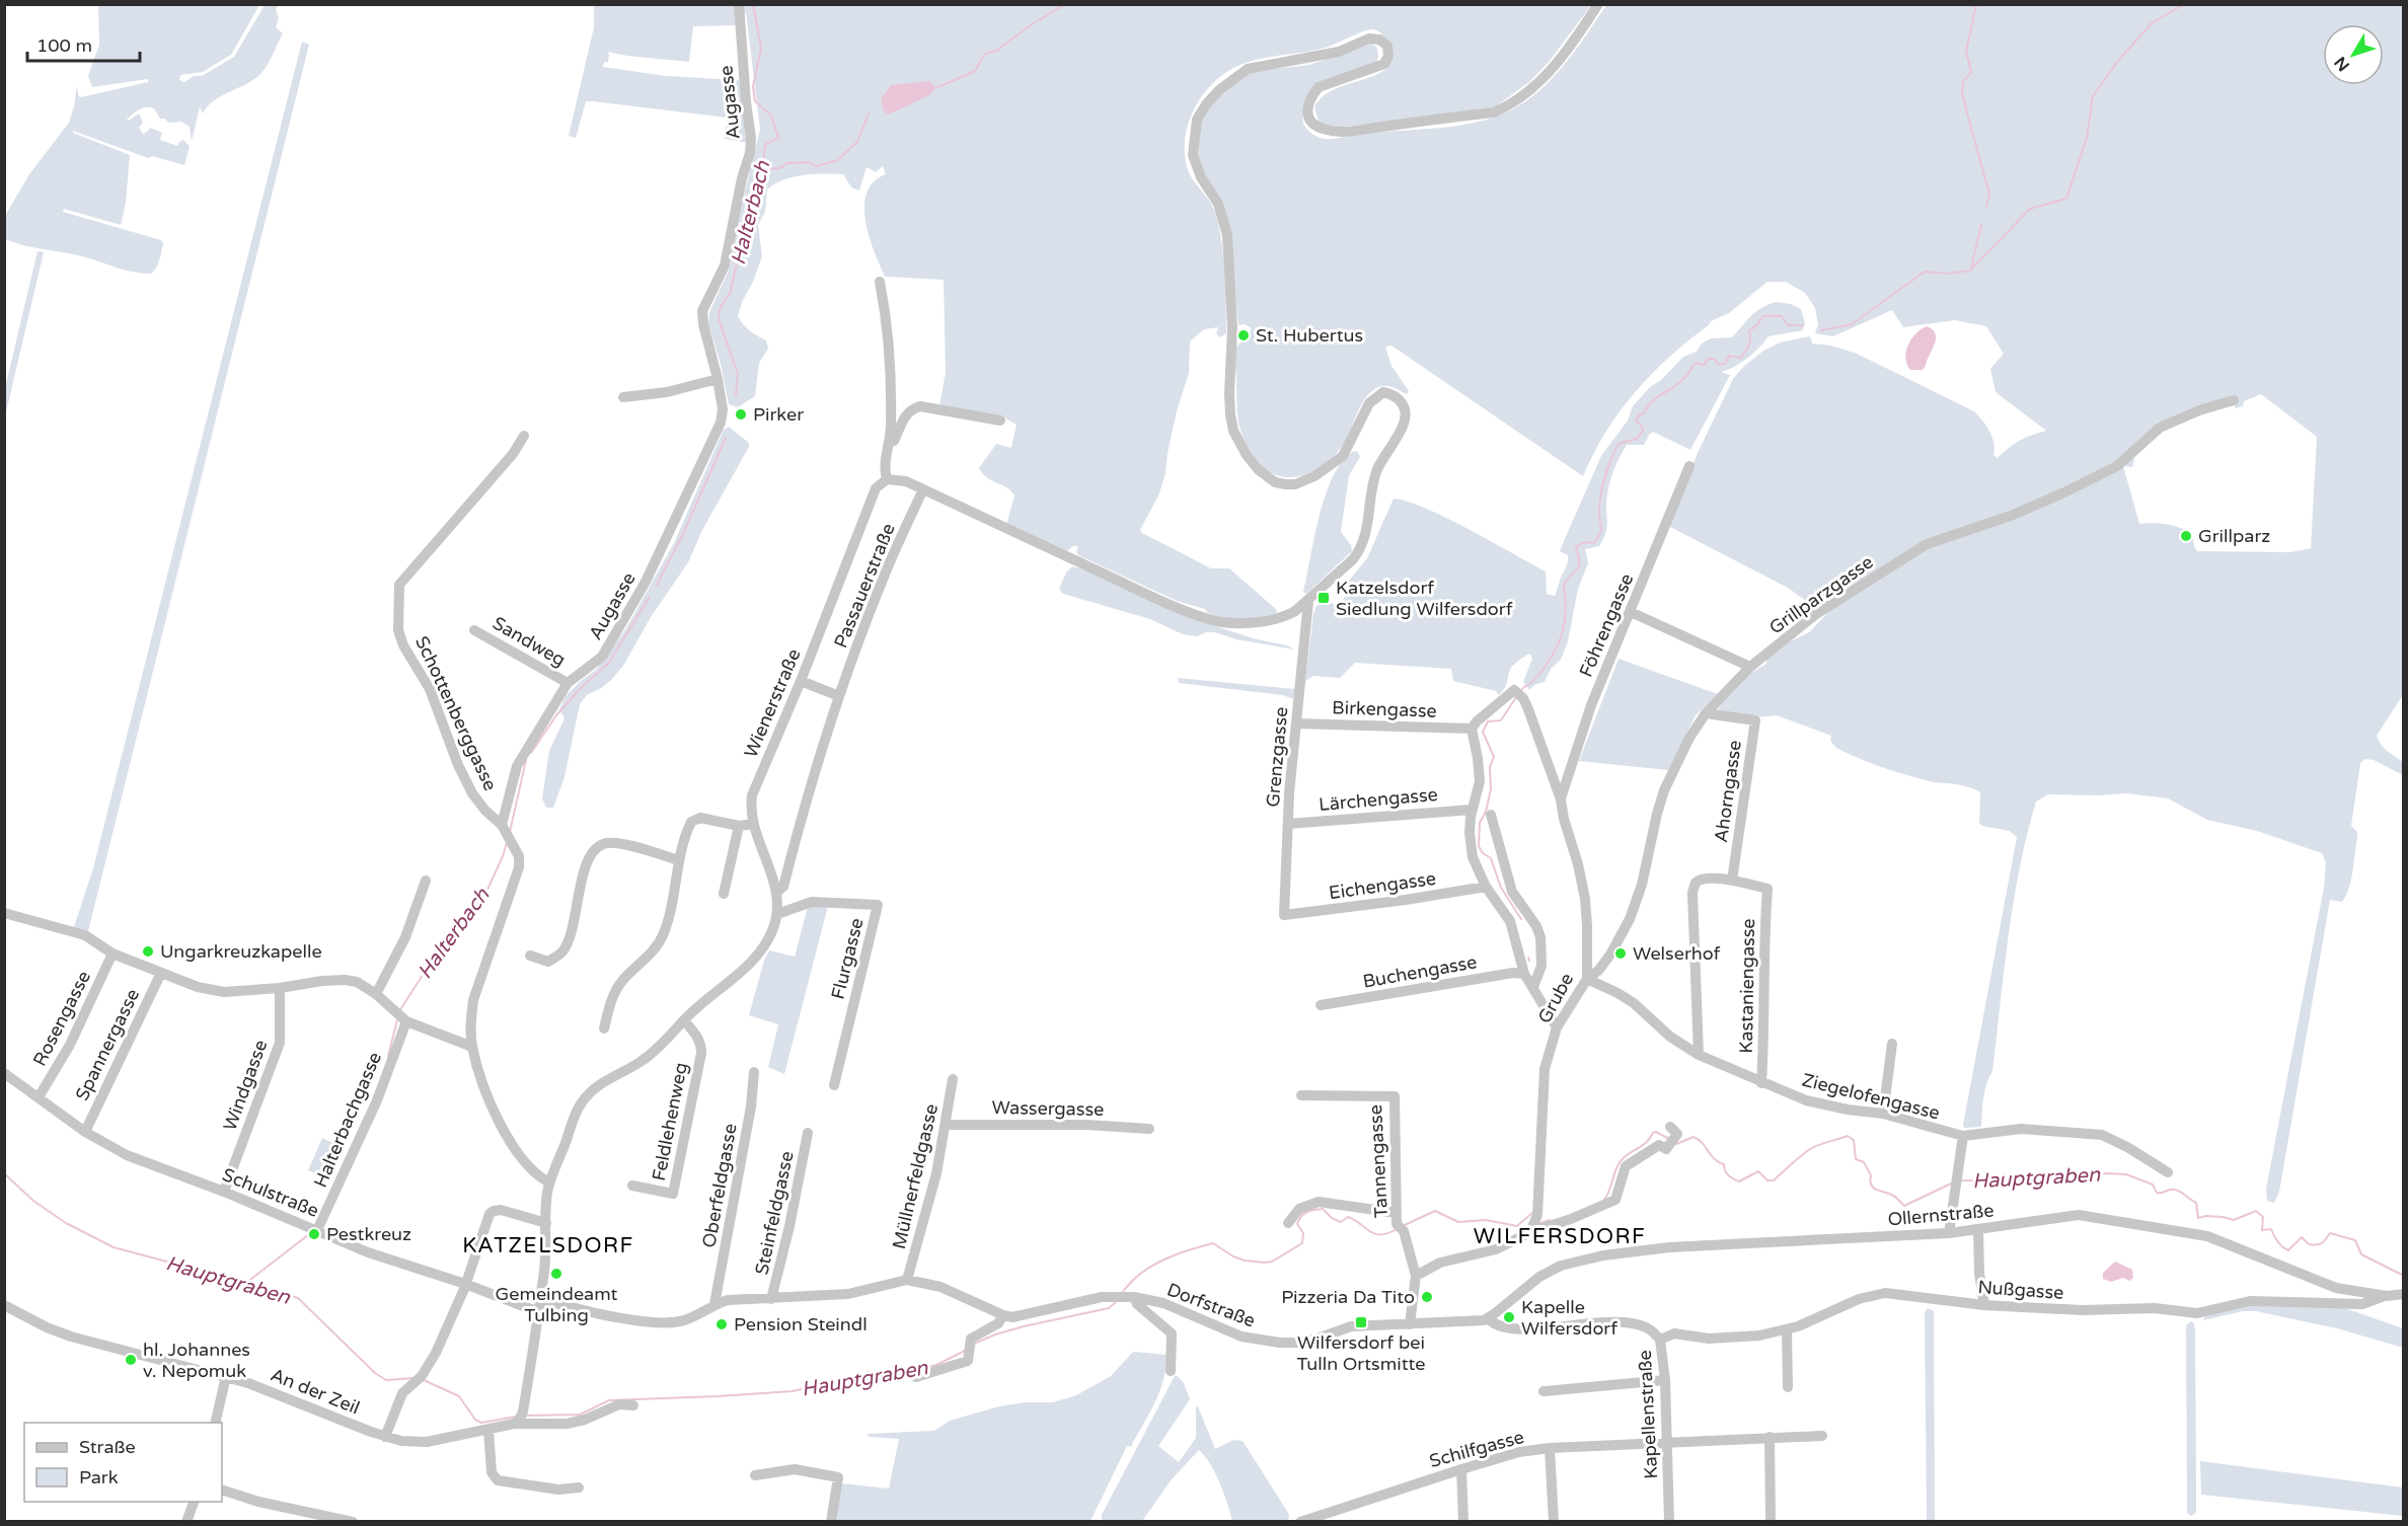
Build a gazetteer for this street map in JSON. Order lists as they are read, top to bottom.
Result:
{
  "streets": {
    "street": [
      "Augasse",
      "Passauerstraße",
      "Grillparzgasse",
      "Föhrengasse",
      "Sandweg",
      "Wienerstraße",
      "Birkengasse",
      "Schottenberggasse",
      "Grenzgasse",
      "Ahorngasse",
      "Lärchengasse",
      "Eichengasse",
      "Flurgasse",
      "Buchengasse",
      "Kastaniengasse",
      "Grube",
      "Rosengasse",
      "Spannergasse",
      "Windgasse",
      "Ziegelofengasse",
      "Wassergasse",
      "Halterbachgasse",
      "Feldlehenweg",
      "Tannengasse",
      "Müllnerfeldgasse",
      "Oberfeldgasse",
      "Schulstraße",
      "Steinfeldgasse",
      "Ollernstraße",
      "Nußgasse",
      "Dorfstraße",
      "An der Zeil",
      "Kapellenstraße",
      "Schilfgasse"
    ]
  },
  "crossings": [
    ["Augasse", "Sandweg"],
    ["Augasse", "Schottenberggasse"],
    ["Passauerstraße", "Wienerstraße"],
    ["Grillparzgasse", "Ahorngasse"],
    ["Grillparzgasse", "Grube"],
    ["Grillparzgasse", "Ziegelofengasse"],
    ["Föhrengasse", "Grube"],
    ["Wienerstraße", "Flurgasse"],
    ["Wienerstraße", "Feldlehenweg"],
    ["Wienerstraße", "Schulstraße"],
    ["Wienerstraße", "An der Zeil"],
    ["Birkengasse", "Grenzgasse"],
    ["Birkengasse", "Grube"],
    ["Grenzgasse", "Lärchengasse"],
    ["Grenzgasse", "Eichengasse"],
    ["Ahorngasse", "Kastaniengasse"],
    ["Kastaniengasse", "Ziegelofengasse"],
    ["Grube", "Ziegelofengasse"],
    ["Rosengasse", "Schulstraße"],
    ["Spannergasse", "Schulstraße"],
    ["Windgasse", "Schulstraße"],
    ["Wassergasse", "Müllnerfeldgasse"],
    ["Halterbachgasse", "Schulstraße"],
    ["Ollernstraße", "Nußgasse"],
    ["Ollernstraße", "Dorfstraße"],
    ["Ollernstraße", "Kapellenstraße"],
    ["Nußgasse", "Kapellenstraße"],
    ["Dorfstraße", "Kapellenstraße"],
    ["Kapellenstraße", "Schilfgasse"]
  ],
  "districts": ["WILFERSDORF", "KATZELSDORF"],
  "water": ["Halterbach", "Hauptgraben"],
  "places": {
    "other": [
      "St. Hubertus",
      "Pirker",
      "Grillparz",
      "Ungarkreuzkapelle",
      "Welserhof",
      "Pestkreuz",
      "Gemeindeamt Tulbing",
      "Pizzeria Da Tito",
      "Kapelle Wilfersdorf",
      "Pension Steindl",
      "hl. Johannes v. Nepomuk"
    ],
    "transit": ["Katzelsdorf Siedlung Wilfersdorf", "Wilfersdorf bei Tulln Ortsmitte"]
  },
  "legend": ["Straße", "Park"],
  "scale_bar": "100 m",
  "north": "bottom left"
}
